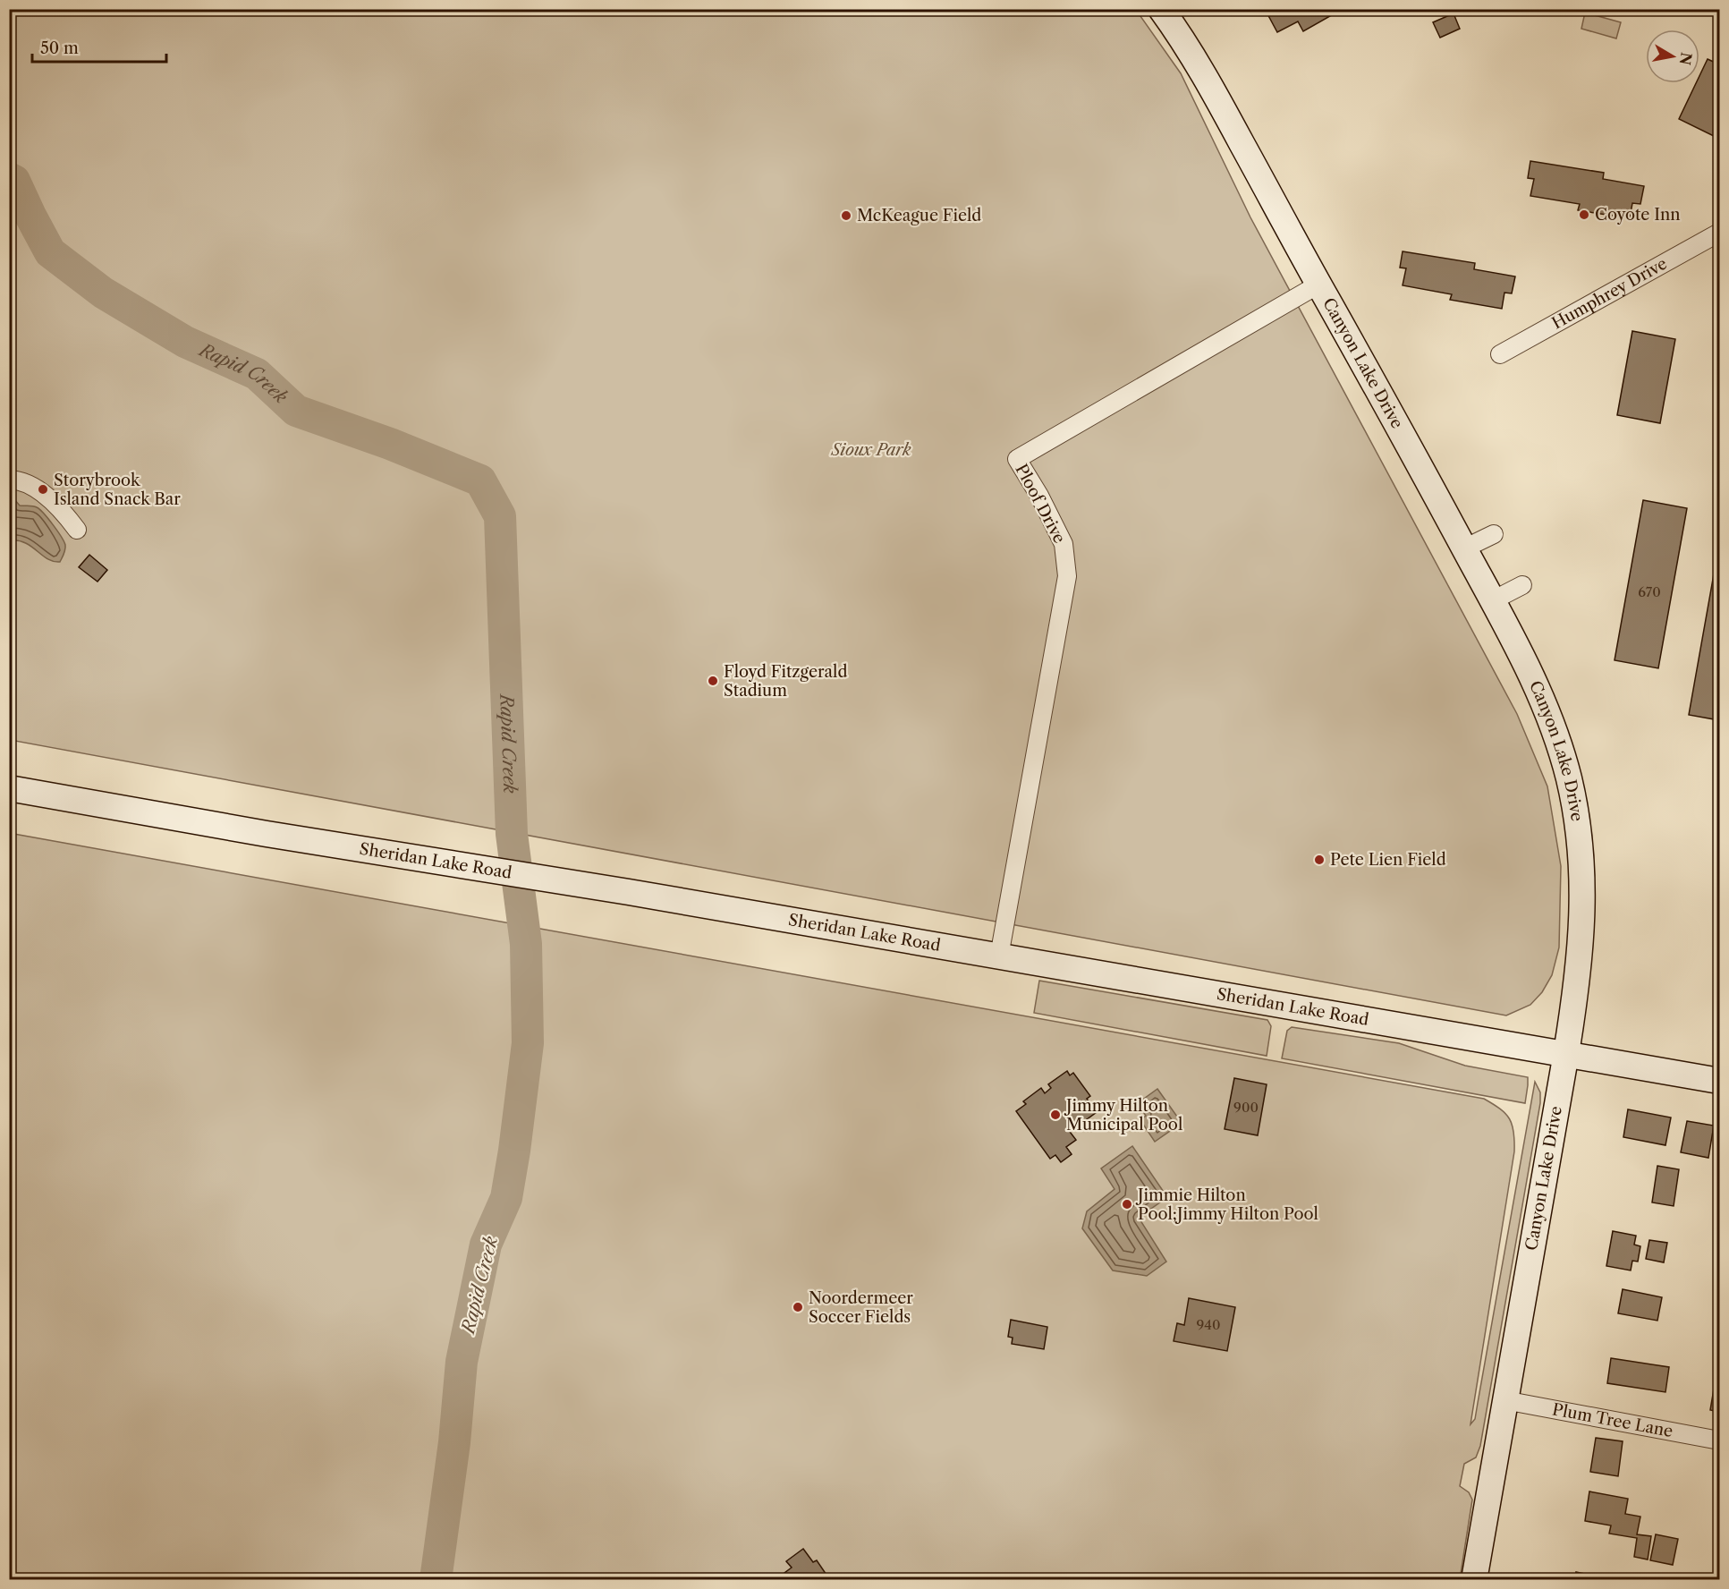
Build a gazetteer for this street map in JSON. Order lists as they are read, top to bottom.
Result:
{
  "streets": {
    "street": [
      "Humphrey Drive",
      "Canyon Lake Drive",
      "Ploof Drive",
      "Sheridan Lake Road",
      "Plum Tree Lane"
    ]
  },
  "crossings": [
    ["Canyon Lake Drive", "Ploof Drive"],
    ["Canyon Lake Drive", "Sheridan Lake Road"],
    ["Canyon Lake Drive", "Plum Tree Lane"],
    ["Ploof Drive", "Sheridan Lake Road"]
  ],
  "water": ["Rapid Creek"],
  "parks": ["Sioux Park"],
  "places": [
    "Coyote Inn",
    "McKeague Field",
    "Storybrook Island Snack Bar",
    "Floyd Fitzgerald Stadium",
    "Pete Lien Field",
    "Jimmy Hilton Municipal Pool",
    "Jimmie Hilton Pool;Jimmy Hilton Pool",
    "Noordermeer Soccer Fields"
  ],
  "house_numbers": ["670", "900", "940"],
  "scale_bar": "50 m",
  "north": "right"
}
